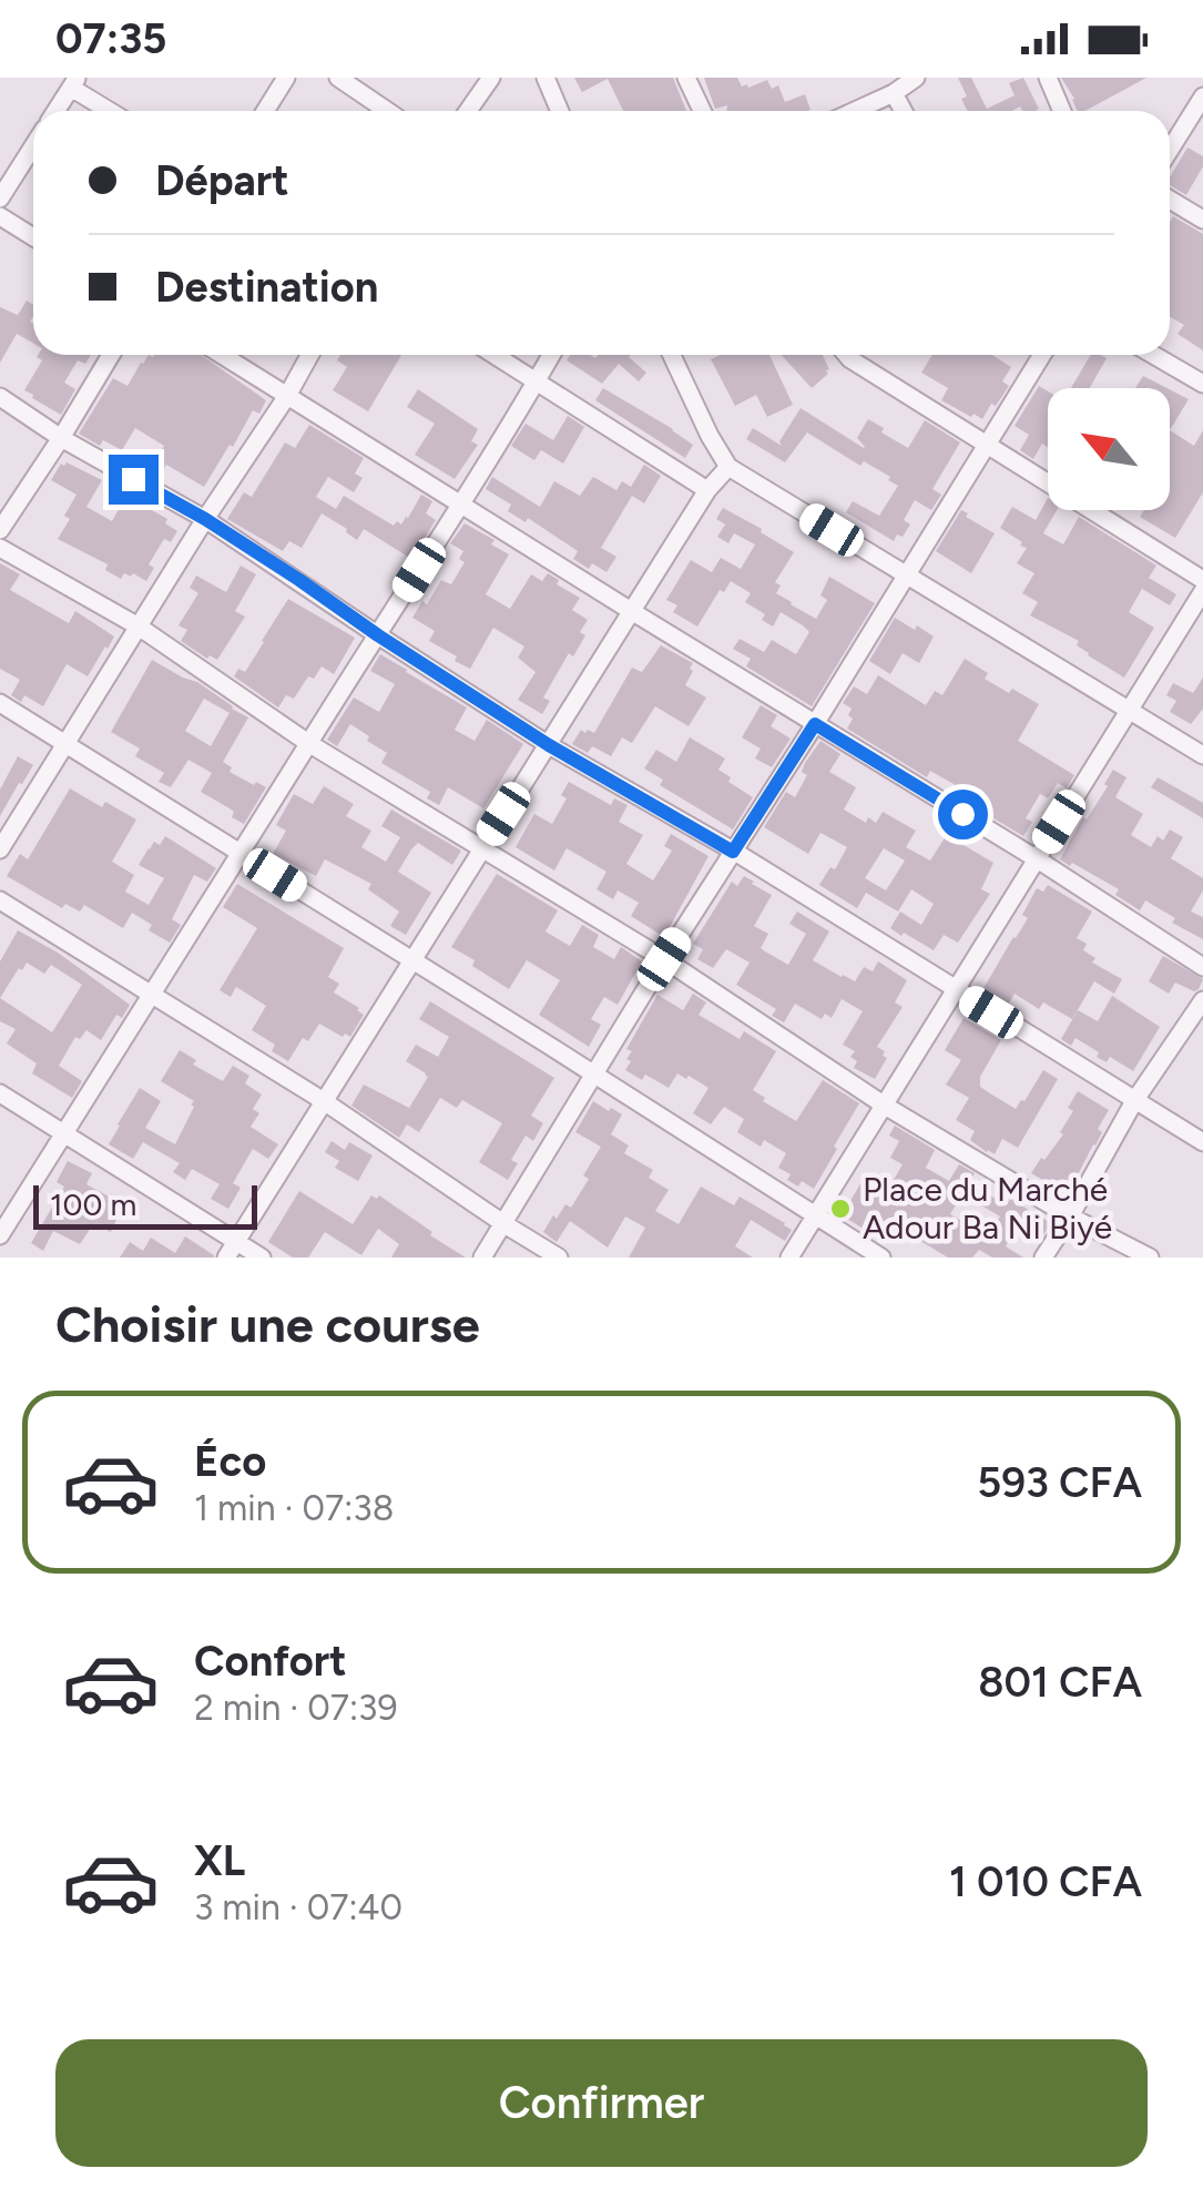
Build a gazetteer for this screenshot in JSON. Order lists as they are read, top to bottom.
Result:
{
  "places": ["Place du Marché Adour Ba Ni Biyé"],
  "scale_bar": "100 m",
  "north": "top left",
  "page": {
    "status": "07:35",
    "banner": ["Départ", "Destination"],
    "scale": "100 m",
    "heading": "Choisir une course",
    "list": [
      {
        "name": "Éco",
        "note": "1 min · 07:38",
        "value": "593 CFA"
      },
      {
        "name": "Confort",
        "note": "2 min · 07:39",
        "value": "801 CFA"
      },
      {
        "name": "XL",
        "note": "3 min · 07:40",
        "value": "1 010 CFA"
      }
    ],
    "buttons": "Confirmer"
  }
}
